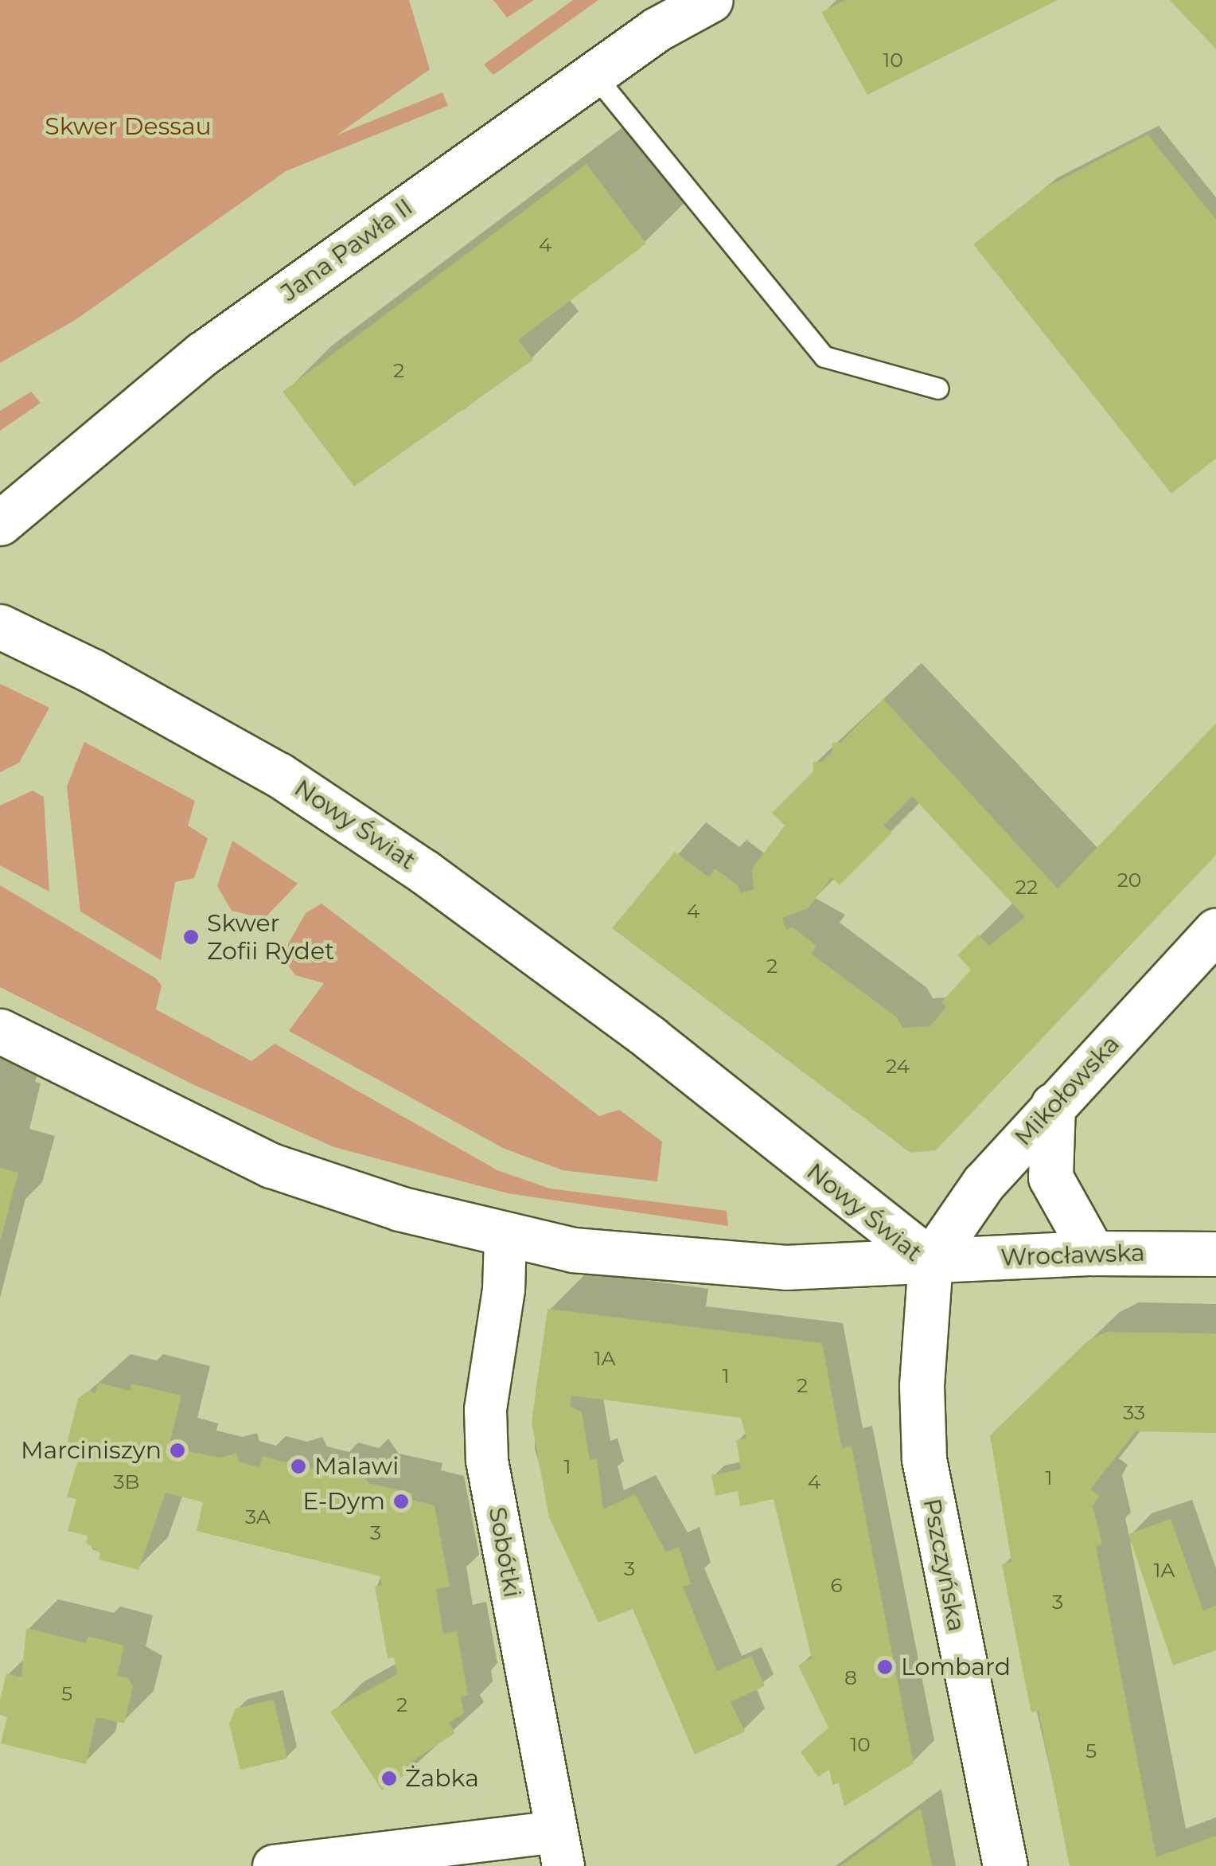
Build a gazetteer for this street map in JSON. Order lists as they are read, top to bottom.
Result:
{
  "streets": {
    "main road": [
      "Jana Pawła II",
      "Nowy Świat",
      "Mikołowska",
      "Wrocławska",
      "Pszczyńska"
    ],
    "street": ["Sobótki"]
  },
  "crossings": [
    ["Nowy Świat", "Mikołowska"],
    ["Nowy Świat", "Wrocławska"],
    ["Nowy Świat", "Sobótki"],
    ["Nowy Świat", "Pszczyńska"],
    ["Mikołowska", "Wrocławska"],
    ["Mikołowska", "Pszczyńska"],
    ["Wrocławska", "Pszczyńska"]
  ],
  "parks": ["Skwer Dessau"],
  "places": [
    "Skwer Zofii Rydet",
    "Marciniszyn",
    "Malawi",
    "E-Dym",
    "Lombard",
    "Żabka"
  ],
  "house_numbers": [
    "10",
    "4",
    "2",
    "20",
    "22",
    "4",
    "2",
    "24",
    "1A",
    "1",
    "2",
    "33",
    "1",
    "1",
    "3B",
    "4",
    "3A",
    "3",
    "3",
    "1A",
    "6",
    "3",
    "8",
    "5",
    "2",
    "10",
    "5"
  ]
}
